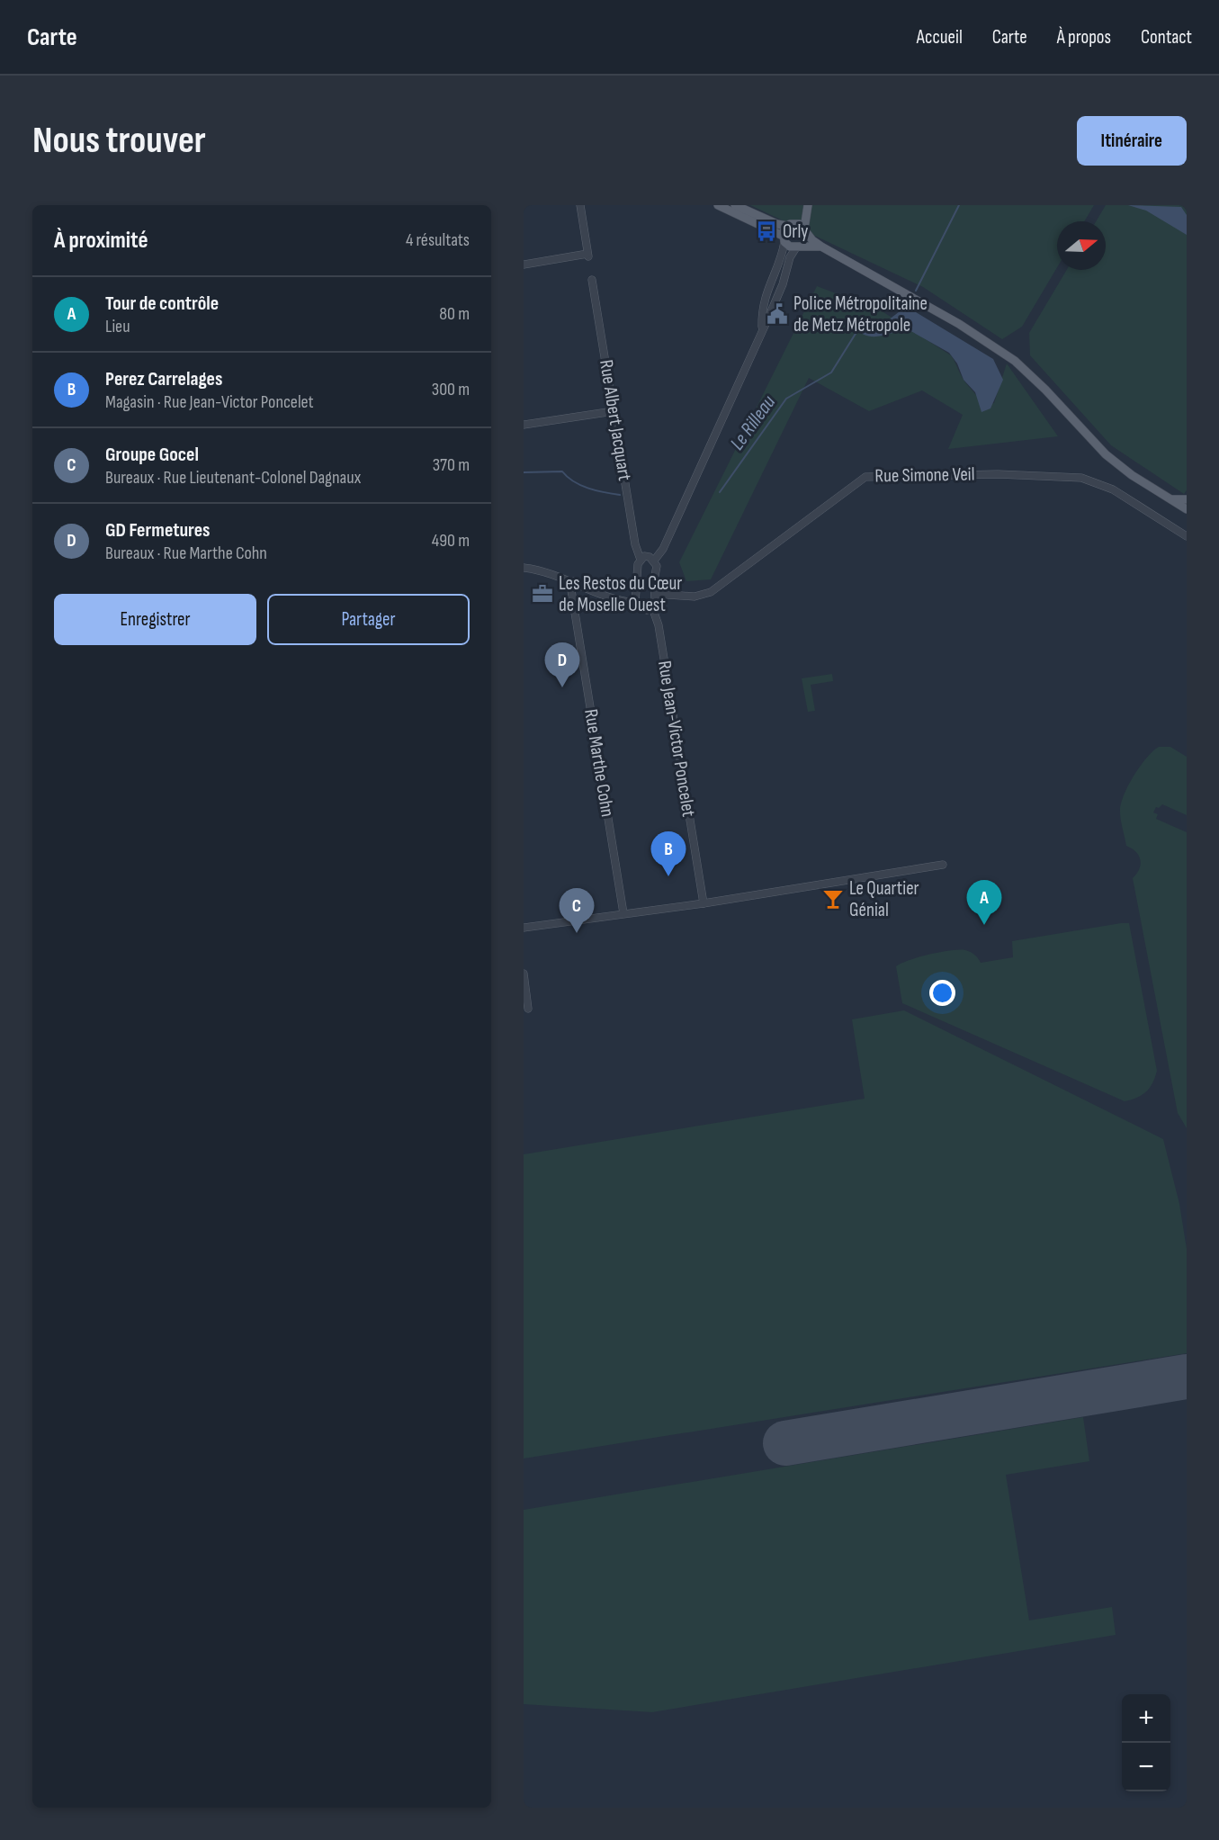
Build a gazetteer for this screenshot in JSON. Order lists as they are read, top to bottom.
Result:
{
  "streets": {
    "street": [
      "Rue Albert Jacquart",
      "Rue Simone Veil",
      "Rue Jean-Victor Poncelet",
      "Rue Marthe Cohn"
    ]
  },
  "water": ["Le Rilleau"],
  "places": {
    "bus stop": ["Orly"],
    "public building": ["Police Métropolitaine de Metz Métropole"],
    "office": ["Les Restos du Cœur de Moselle Ouest"],
    "bar": ["Le Quartier Génial"]
  },
  "north": "right",
  "page": {
    "header": "Carte",
    "nav": [
      "Accueil",
      "Carte",
      "À propos",
      "Contact"
    ],
    "buttons": [
      "Itinéraire",
      ["Enregistrer", "Partager"]
    ],
    "title": "Nous trouver",
    "heading": ["À proximité", "4 résultats"],
    "list": [
      {
        "mark": "A",
        "name": "Tour de contrôle",
        "note": "Lieu",
        "value": "80 m"
      },
      {
        "mark": "B",
        "name": "Perez Carrelages",
        "note": "Magasin · Rue Jean-Victor Poncelet",
        "value": "300 m"
      },
      {
        "mark": "C",
        "name": "Groupe Gocel",
        "note": "Bureaux · Rue Lieutenant-Colonel Dagnaux",
        "value": "370 m"
      },
      {
        "mark": "D",
        "name": "GD Fermetures",
        "note": "Bureaux · Rue Marthe Cohn",
        "value": "490 m"
      }
    ],
    "pins": [
      "D",
      "B",
      "A",
      "C"
    ],
    "map_buttons": ["+", "−"]
  }
}
